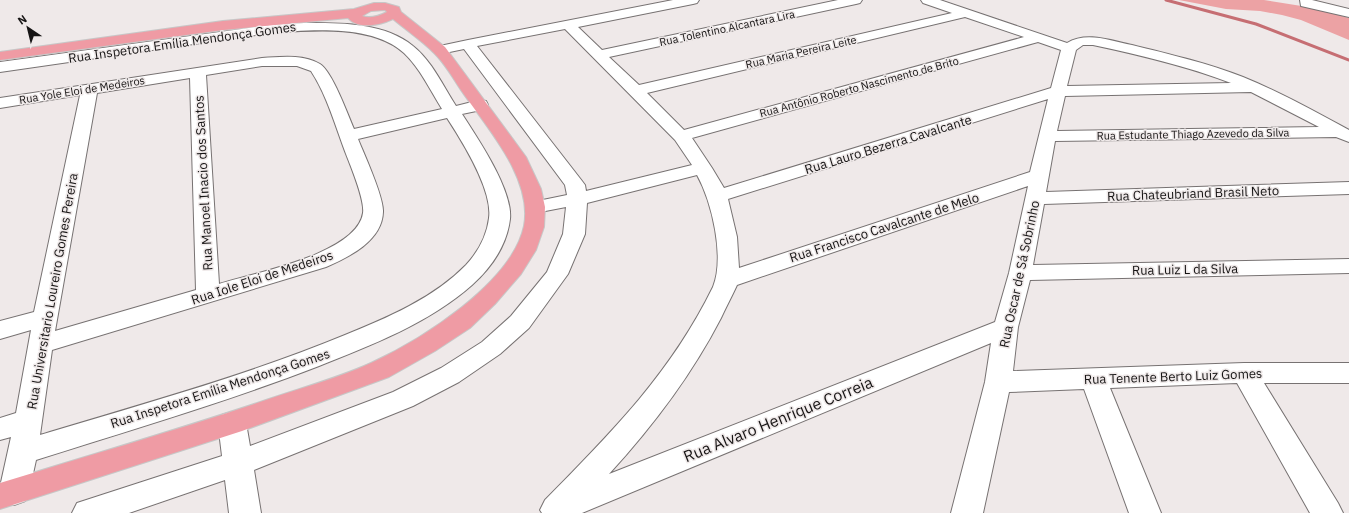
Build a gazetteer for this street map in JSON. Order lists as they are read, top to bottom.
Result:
{
  "streets": {
    "main road": ["Rua Inspetora Emília Mendonça Gomes"],
    "street": [
      "Rua Tolentino Alcantara Lira",
      "Rua Maria Pereira Leite",
      "Rua Antônio Roberto Nascimento de Brito",
      "Rua Yole Eloi de Medeiros",
      "Rua Estudante Thiago Azevedo da Silva",
      "Rua Lauro Bezerra Cavalcante",
      "Rua Manoel Inacio dos Santos",
      "Rua Chateubriand Brasil Neto",
      "Rua Francisco Cavalcante de Melo",
      "Rua Luiz L da Silva",
      "Rua Oscar de Sá Sobrinho",
      "Rua Iole Eloi de Medeiros",
      "Rua Universitario Loureiro Gomes Pereira",
      "Rua Tenente Berto Luiz Gomes",
      "Rua Alvaro Henrique Correia"
    ]
  },
  "crossings": [
    ["Rua Inspetora Emília Mendonça Gomes", "Rua Yole Eloi de Medeiros"],
    ["Rua Inspetora Emília Mendonça Gomes", "Rua Iole Eloi de Medeiros"],
    ["Rua Inspetora Emília Mendonça Gomes", "Rua Universitario Loureiro Gomes Pereira"],
    ["Rua Yole Eloi de Medeiros", "Rua Iole Eloi de Medeiros"],
    ["Rua Yole Eloi de Medeiros", "Rua Universitario Loureiro Gomes Pereira"],
    ["Rua Estudante Thiago Azevedo da Silva", "Rua Oscar de Sá Sobrinho"],
    ["Rua Lauro Bezerra Cavalcante", "Rua Oscar de Sá Sobrinho"],
    ["Rua Manoel Inacio dos Santos", "Rua Iole Eloi de Medeiros"],
    ["Rua Chateubriand Brasil Neto", "Rua Oscar de Sá Sobrinho"],
    ["Rua Francisco Cavalcante de Melo", "Rua Oscar de Sá Sobrinho"],
    ["Rua Luiz L da Silva", "Rua Oscar de Sá Sobrinho"],
    ["Rua Oscar de Sá Sobrinho", "Rua Tenente Berto Luiz Gomes"],
    ["Rua Oscar de Sá Sobrinho", "Rua Alvaro Henrique Correia"],
    ["Rua Iole Eloi de Medeiros", "Rua Universitario Loureiro Gomes Pereira"]
  ],
  "north": "top left"
}
